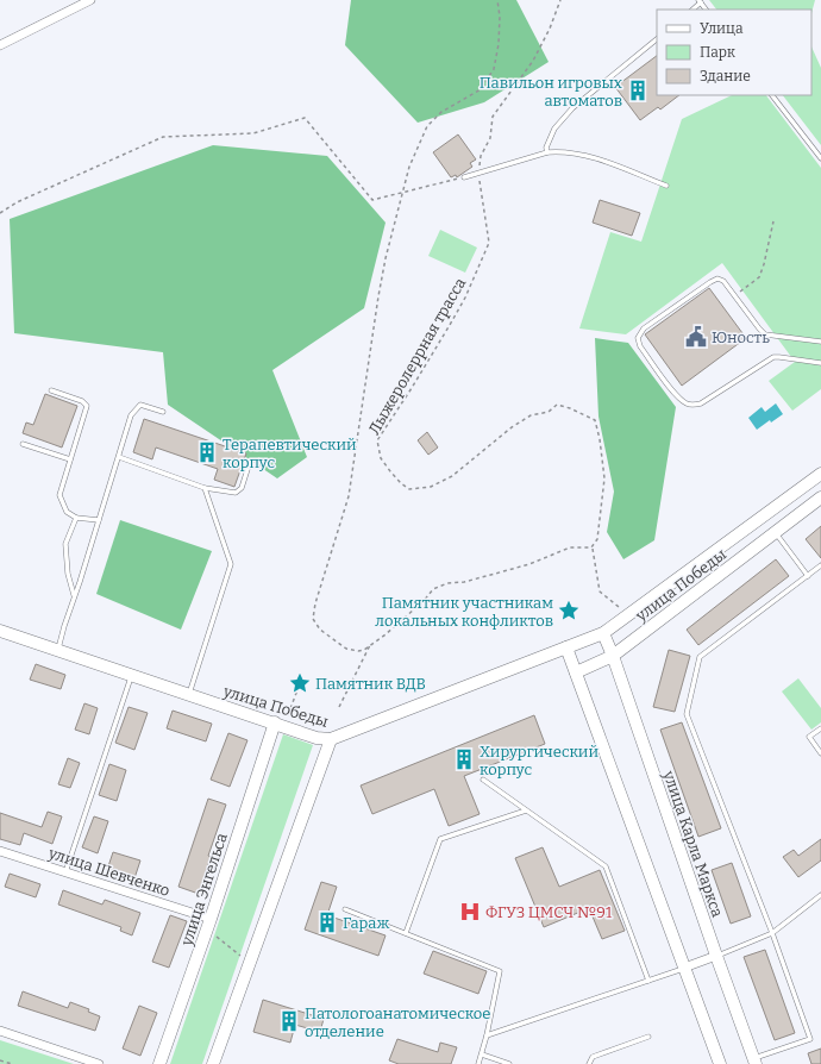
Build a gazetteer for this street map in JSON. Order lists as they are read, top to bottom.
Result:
{
  "streets": {
    "main road": ["улица Победы", "улица Карла Маркса", "улица Энгельса"],
    "street": ["улица Шевченко"],
    "path": ["Лыжеролеррная трасса"]
  },
  "crossings": [
    ["улица Победы", "улица Карла Маркса"],
    ["улица Победы", "улица Энгельса"],
    ["улица Шевченко", "улица Энгельса"]
  ],
  "places": {
    "building": [
      "Павильон игровых автоматов",
      "Терапевтический корпус",
      "Хирургический корпус",
      "Гараж",
      "Патологоанатомическое отделение"
    ],
    "public building": ["Юность"],
    "place": ["Памятник участникам локальных конфликтов", "Памятник ВДВ"],
    "hospital": ["ФГУЗ ЦМСЧ №91"]
  },
  "legend": ["Улица", "Парк", "Здание"]
}
